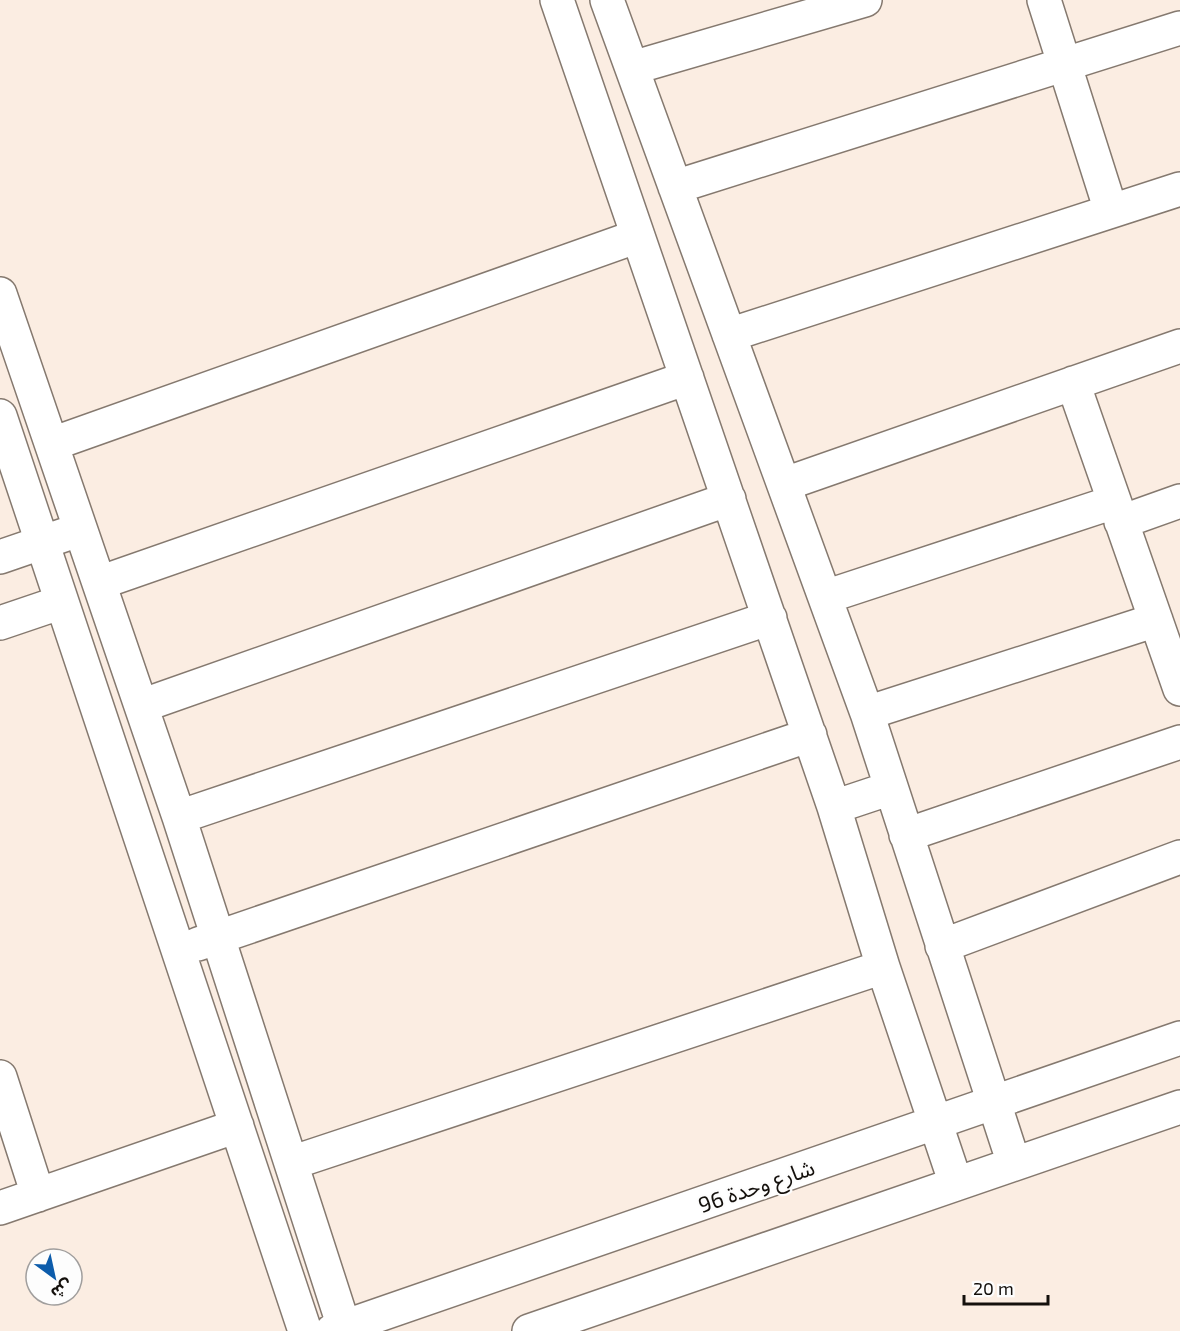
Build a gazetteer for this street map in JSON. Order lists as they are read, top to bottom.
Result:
{
  "streets": {
    "street": ["شارع وحدة 96"]
  },
  "scale_bar": "20 m",
  "north": "bottom right"
}
